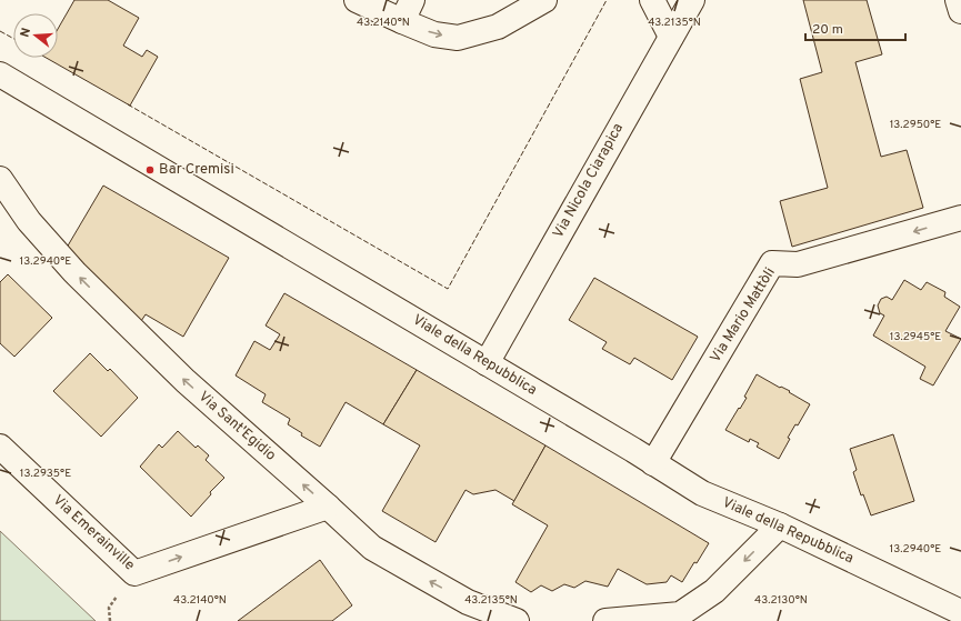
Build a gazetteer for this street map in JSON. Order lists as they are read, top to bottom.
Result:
{
  "streets": {
    "street": [
      "Via Nicola Ciarapica",
      "Via Mario Mattòli",
      "Viale della Repubblica",
      "Via Sant'Egidio",
      "Via Emerainville"
    ]
  },
  "crossings": [
    ["Via Nicola Ciarapica", "Viale della Repubblica"],
    ["Via Mario Mattòli", "Viale della Repubblica"],
    ["Via Sant'Egidio", "Via Emerainville"]
  ],
  "one_way": ["Via Mario Mattòli", "Via Sant'Egidio", "Via Emerainville"],
  "places": ["Bar Cremisi"],
  "scale_bar": "20 m",
  "north": "left",
  "coordinates": [
    "43.2140°N",
    "43.2135°N",
    "13.2950°E",
    "13.2940°E",
    "13.2945°E",
    "13.2935°E",
    "43.2130°N"
  ]
}
